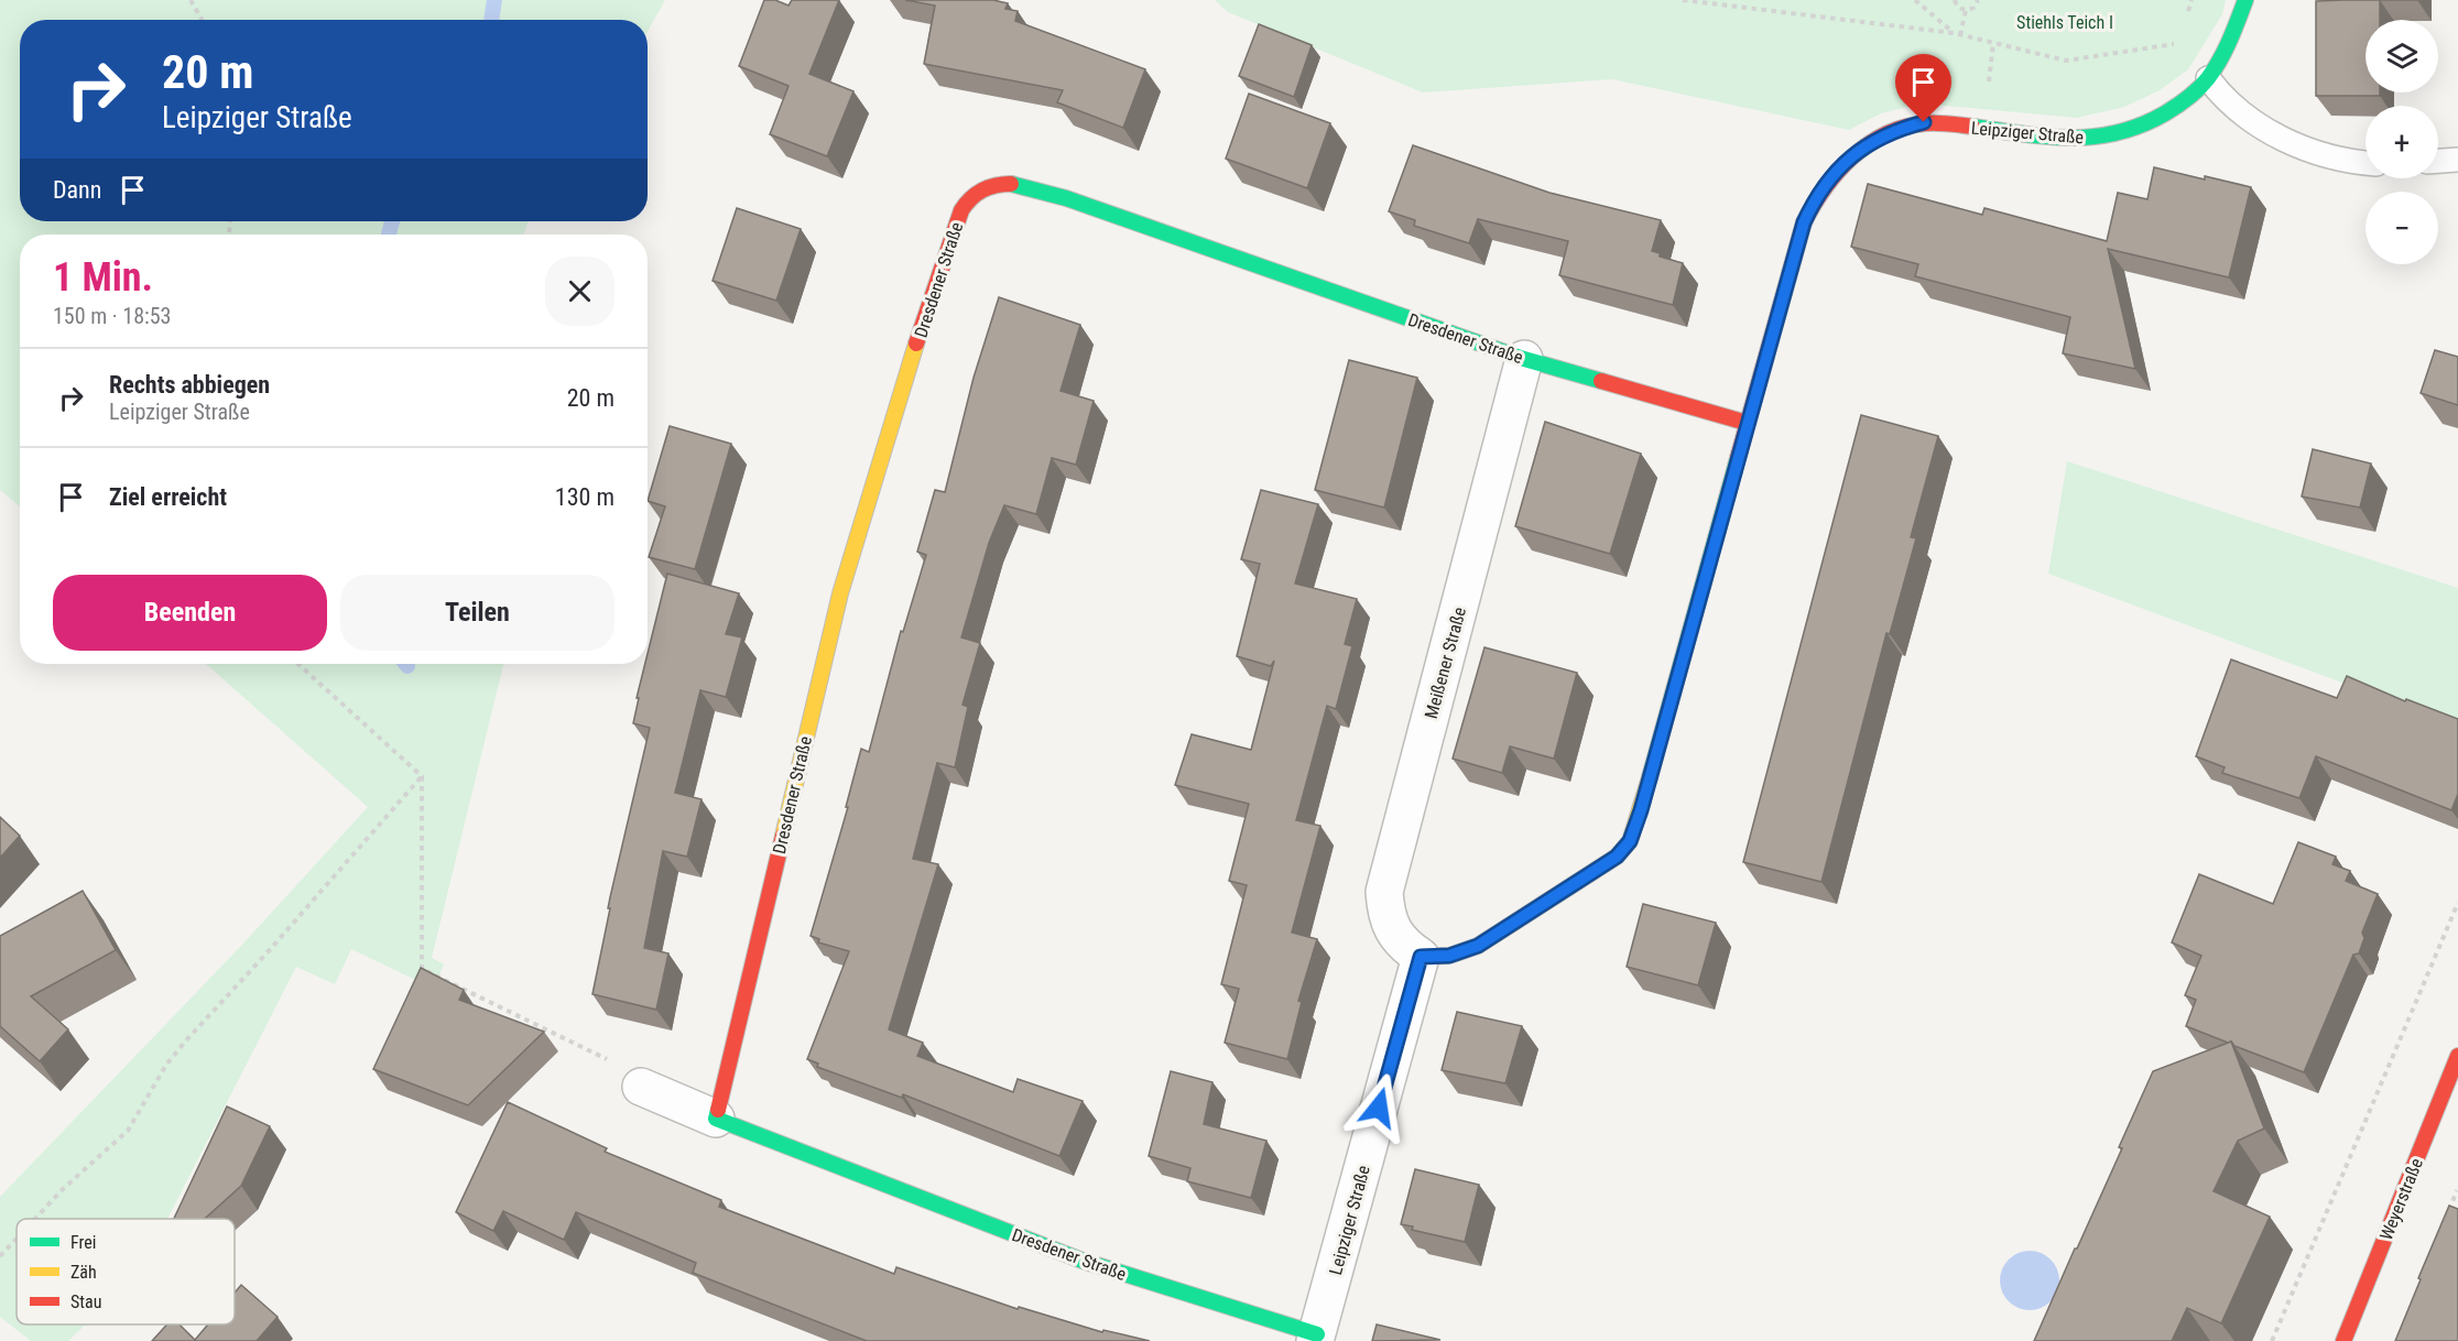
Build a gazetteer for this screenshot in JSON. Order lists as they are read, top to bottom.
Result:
{
  "streets": {
    "street": [
      "Leipziger Straße",
      "Dresdener Straße",
      "Meißener Straße",
      "Weyerstraße"
    ]
  },
  "crossings": [
    ["Leipziger Straße", "Dresdener Straße"],
    ["Leipziger Straße", "Meißener Straße"],
    ["Dresdener Straße", "Meißener Straße"]
  ],
  "parks": ["Stiehls Teich I"],
  "legend": ["Frei", "Zäh", "Stau"],
  "page": {
    "map_buttons": ["+", "−"],
    "turn": ["20 m", "Leipziger Straße"],
    "then": "Dann",
    "heading": ["1 Min.", "150 m · 18:53"],
    "list": [
      {
        "name": "Rechts abbiegen",
        "note": "Leipziger Straße",
        "value": "20 m"
      },
      {
        "name": "Ziel erreicht",
        "value": "130 m"
      }
    ],
    "buttons": ["Beenden", "Teilen"]
  }
}
